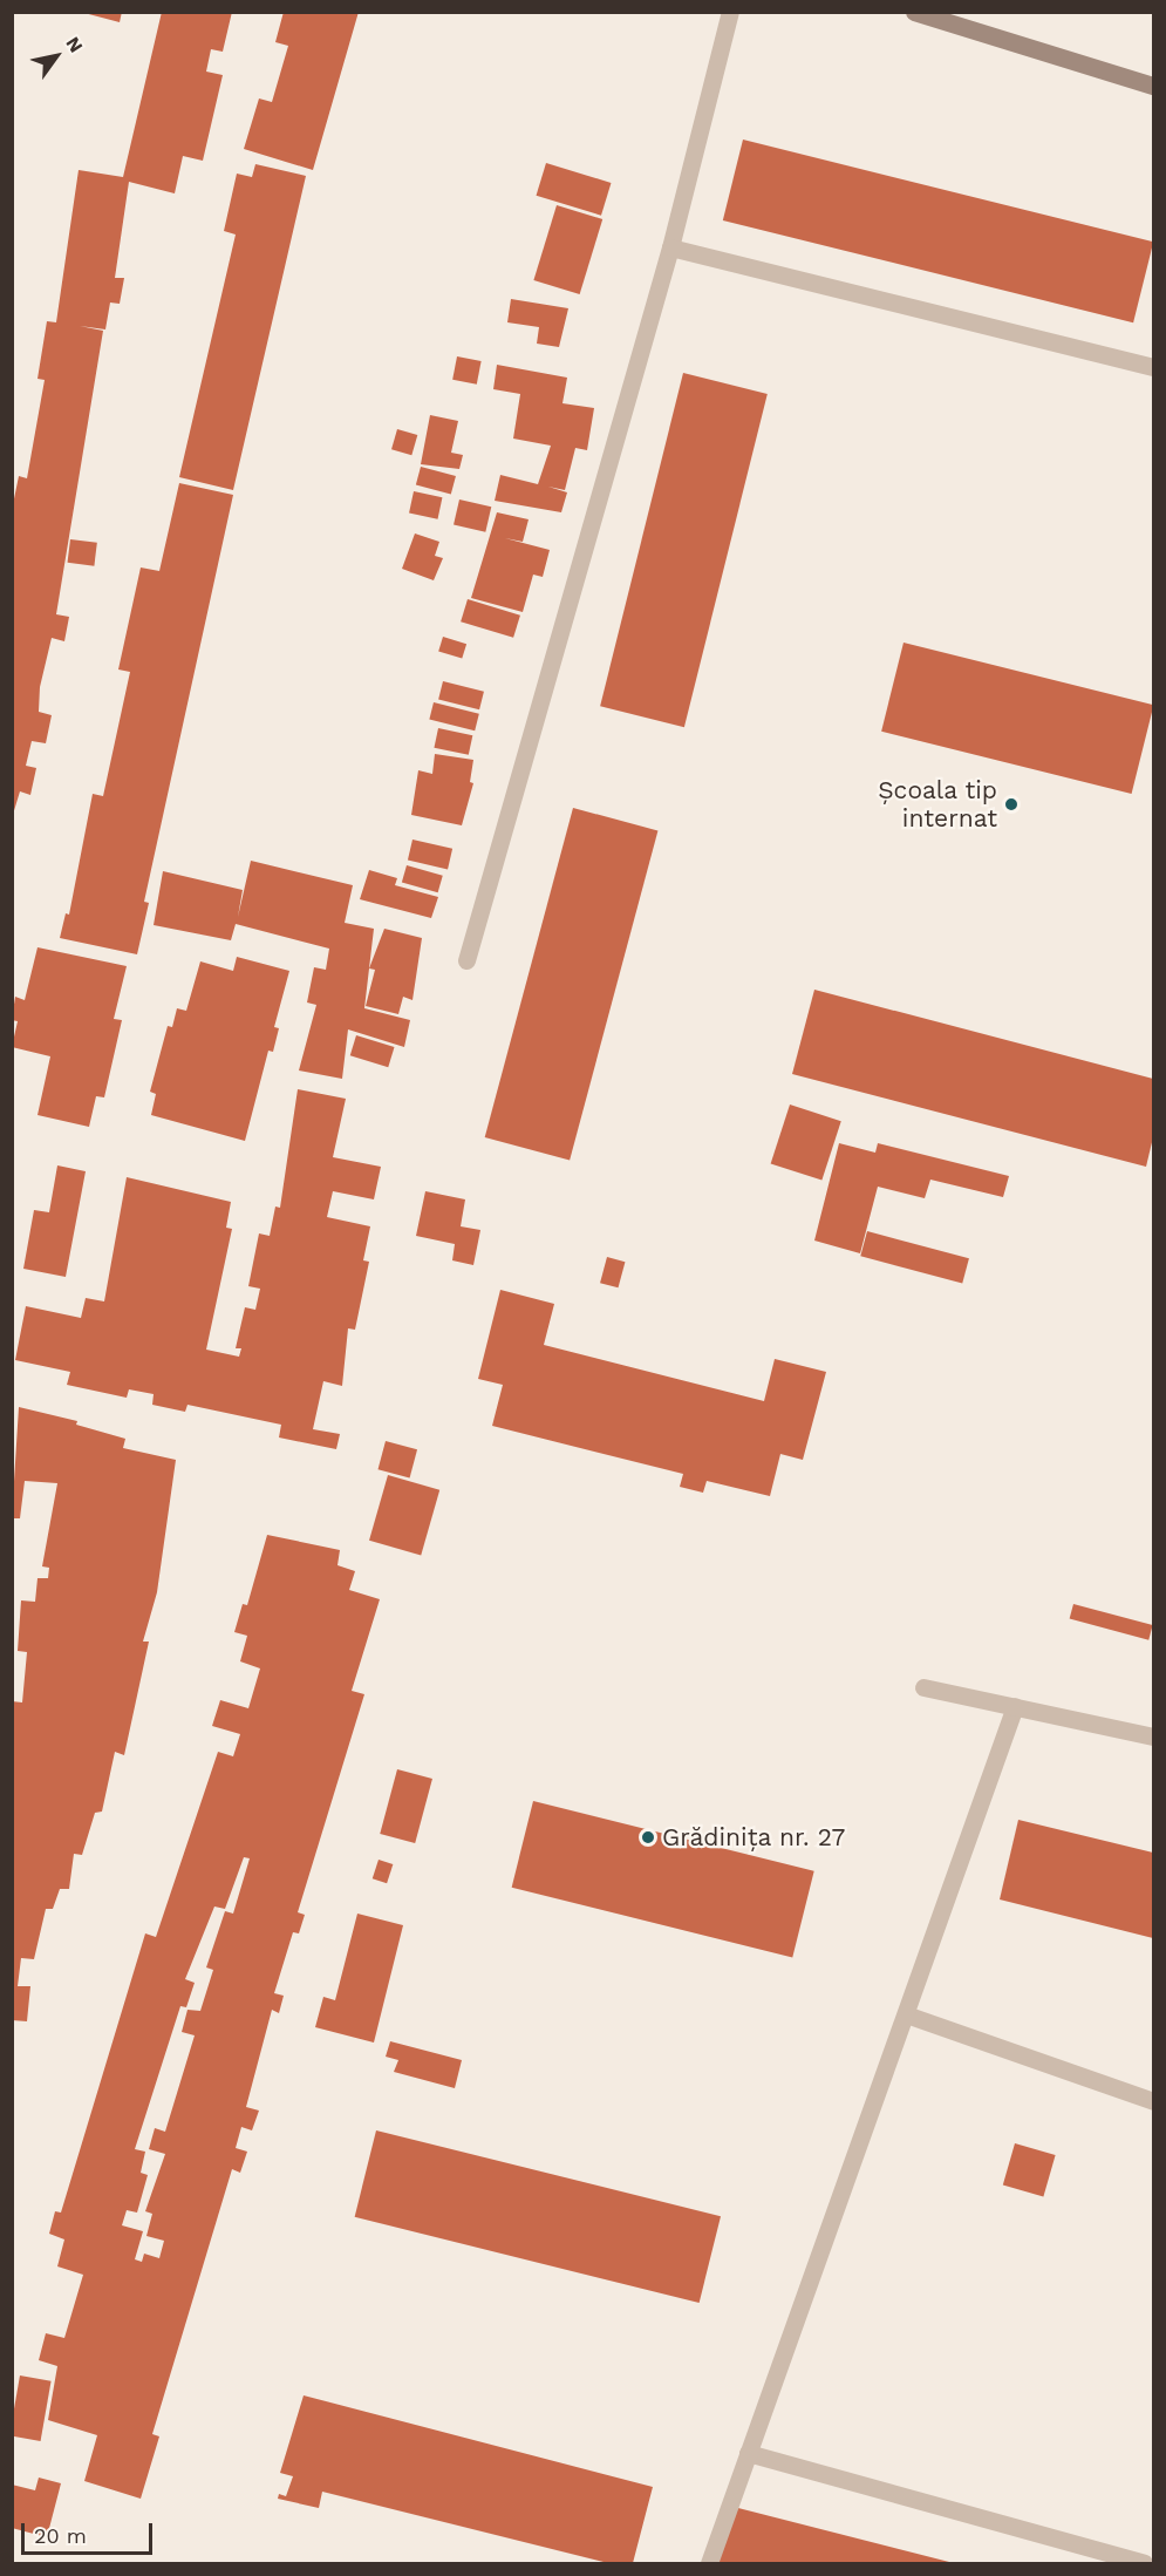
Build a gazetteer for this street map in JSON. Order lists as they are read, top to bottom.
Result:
{
  "places": ["Școala tip internat", "Grădinița nr. 27"],
  "scale_bar": "20 m",
  "north": "top right"
}
